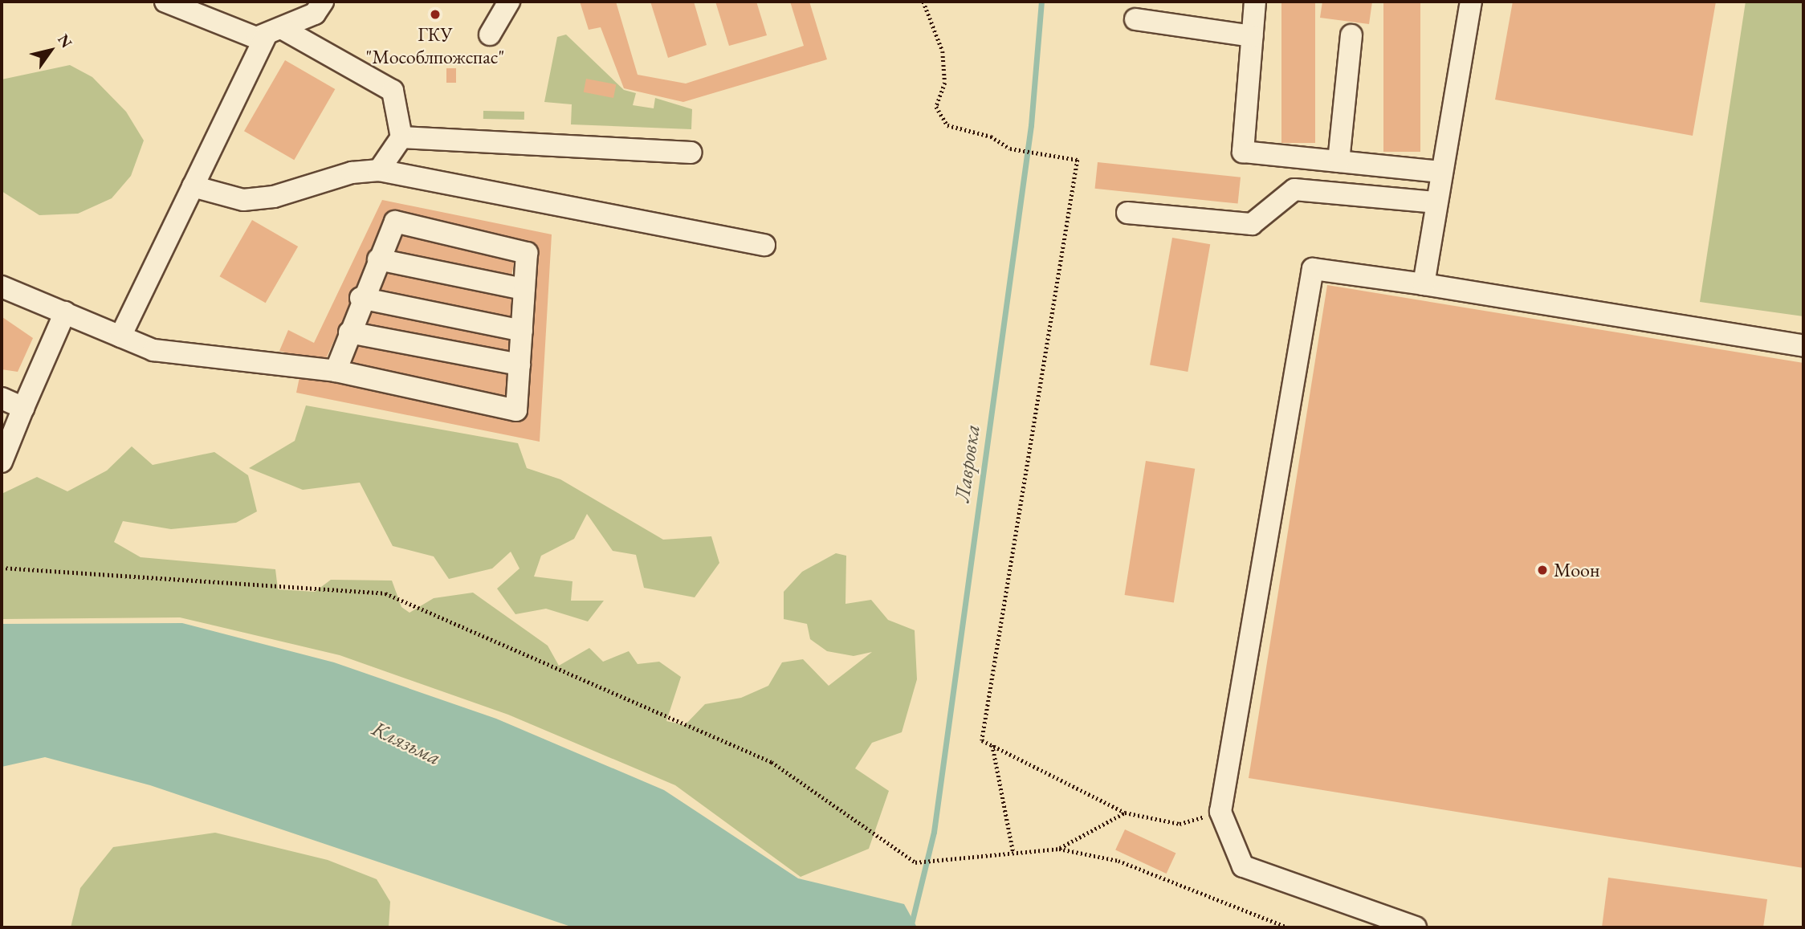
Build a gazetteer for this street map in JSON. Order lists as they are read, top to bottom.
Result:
{
  "water": ["Лавровка", "Клязьма"],
  "places": ["ГКУ \"Мособлпожспас\"", "Моон"],
  "north": "top right"
}
